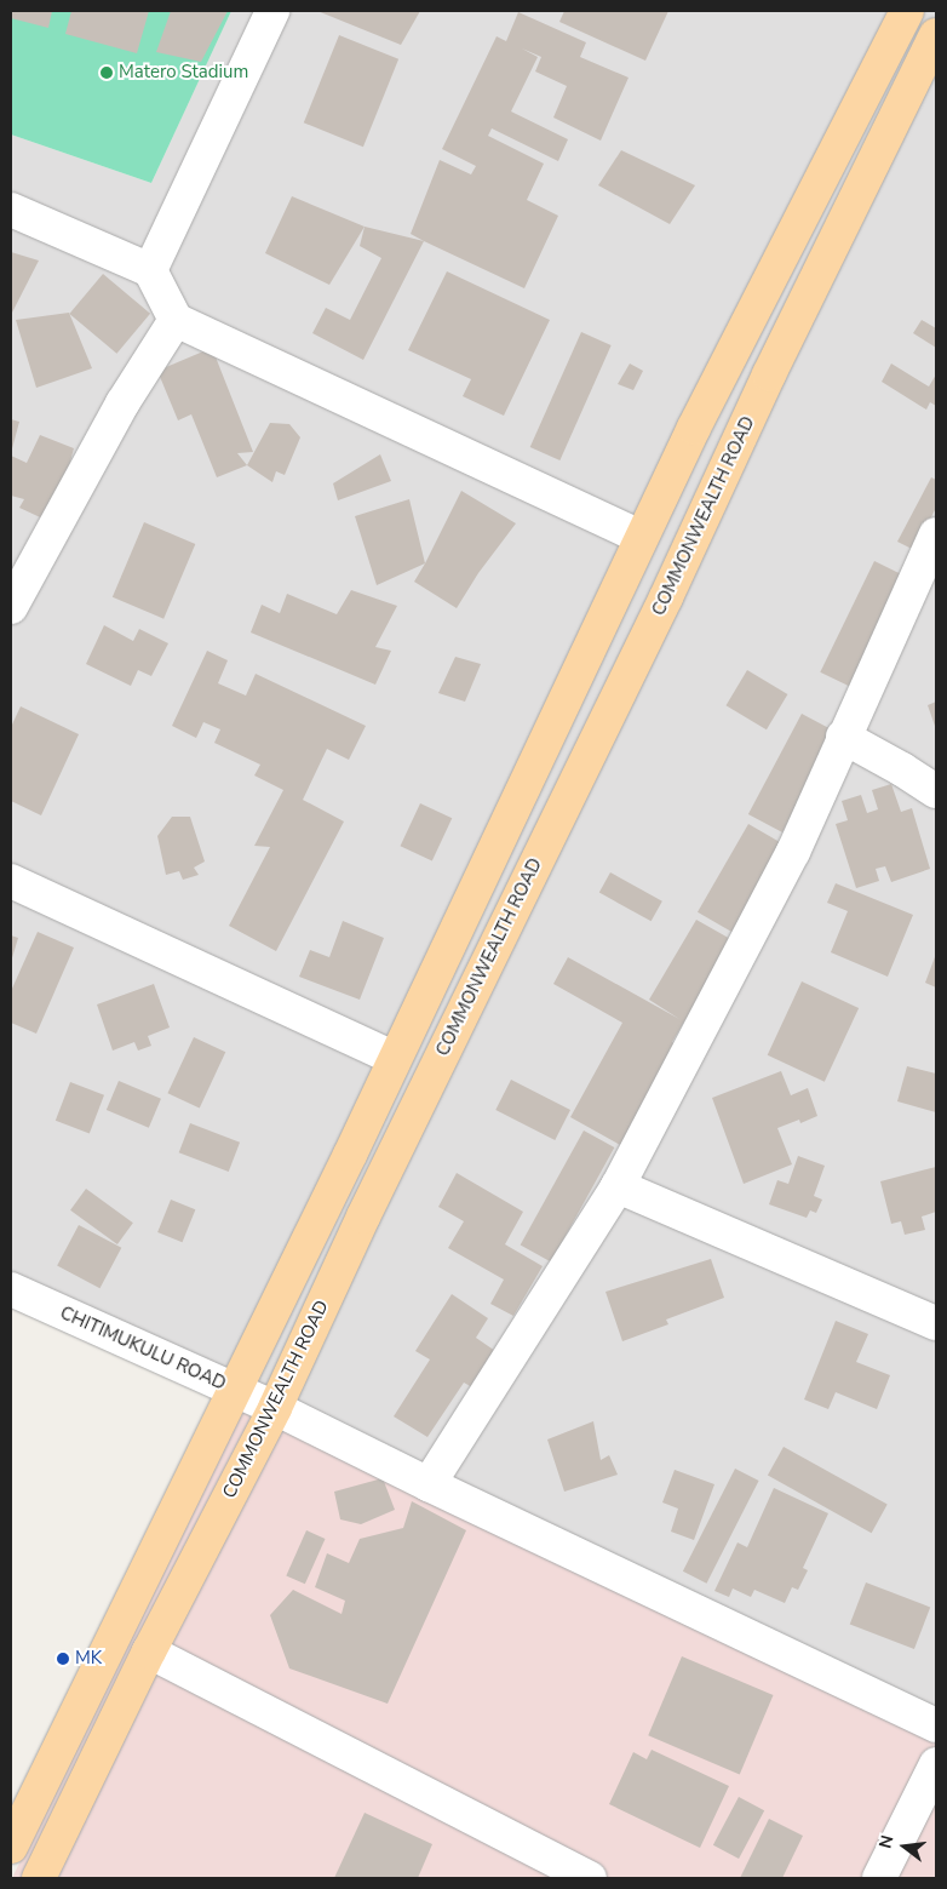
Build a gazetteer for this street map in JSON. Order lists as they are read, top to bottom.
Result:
{
  "streets": {
    "main road": ["COMMONWEALTH ROAD"],
    "street": ["CHITIMUKULU ROAD"]
  },
  "crossings": [
    ["COMMONWEALTH ROAD", "CHITIMUKULU ROAD"]
  ],
  "places": ["Matero Stadium", "MK"],
  "north": "left"
}
